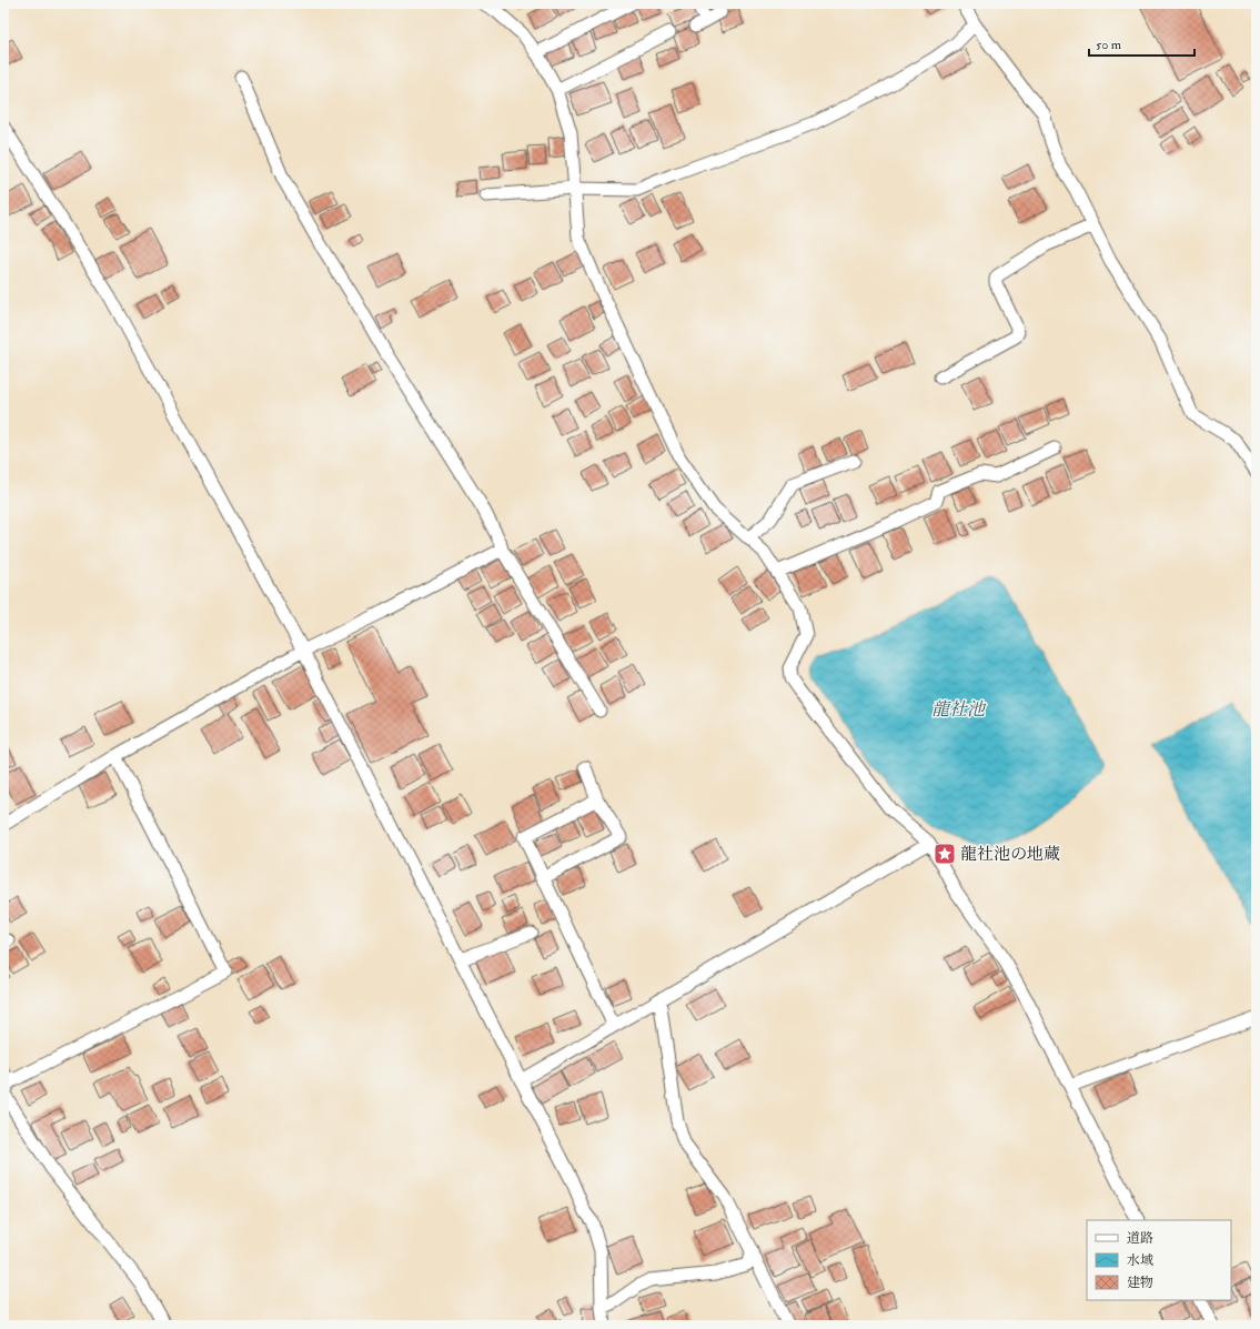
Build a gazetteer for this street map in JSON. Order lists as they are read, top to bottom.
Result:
{
  "water": ["龍社池"],
  "places": {
    "place": ["龍社池の地蔵"]
  },
  "legend": ["道路", "水域", "建物"],
  "scale_bar": "50 m"
}
